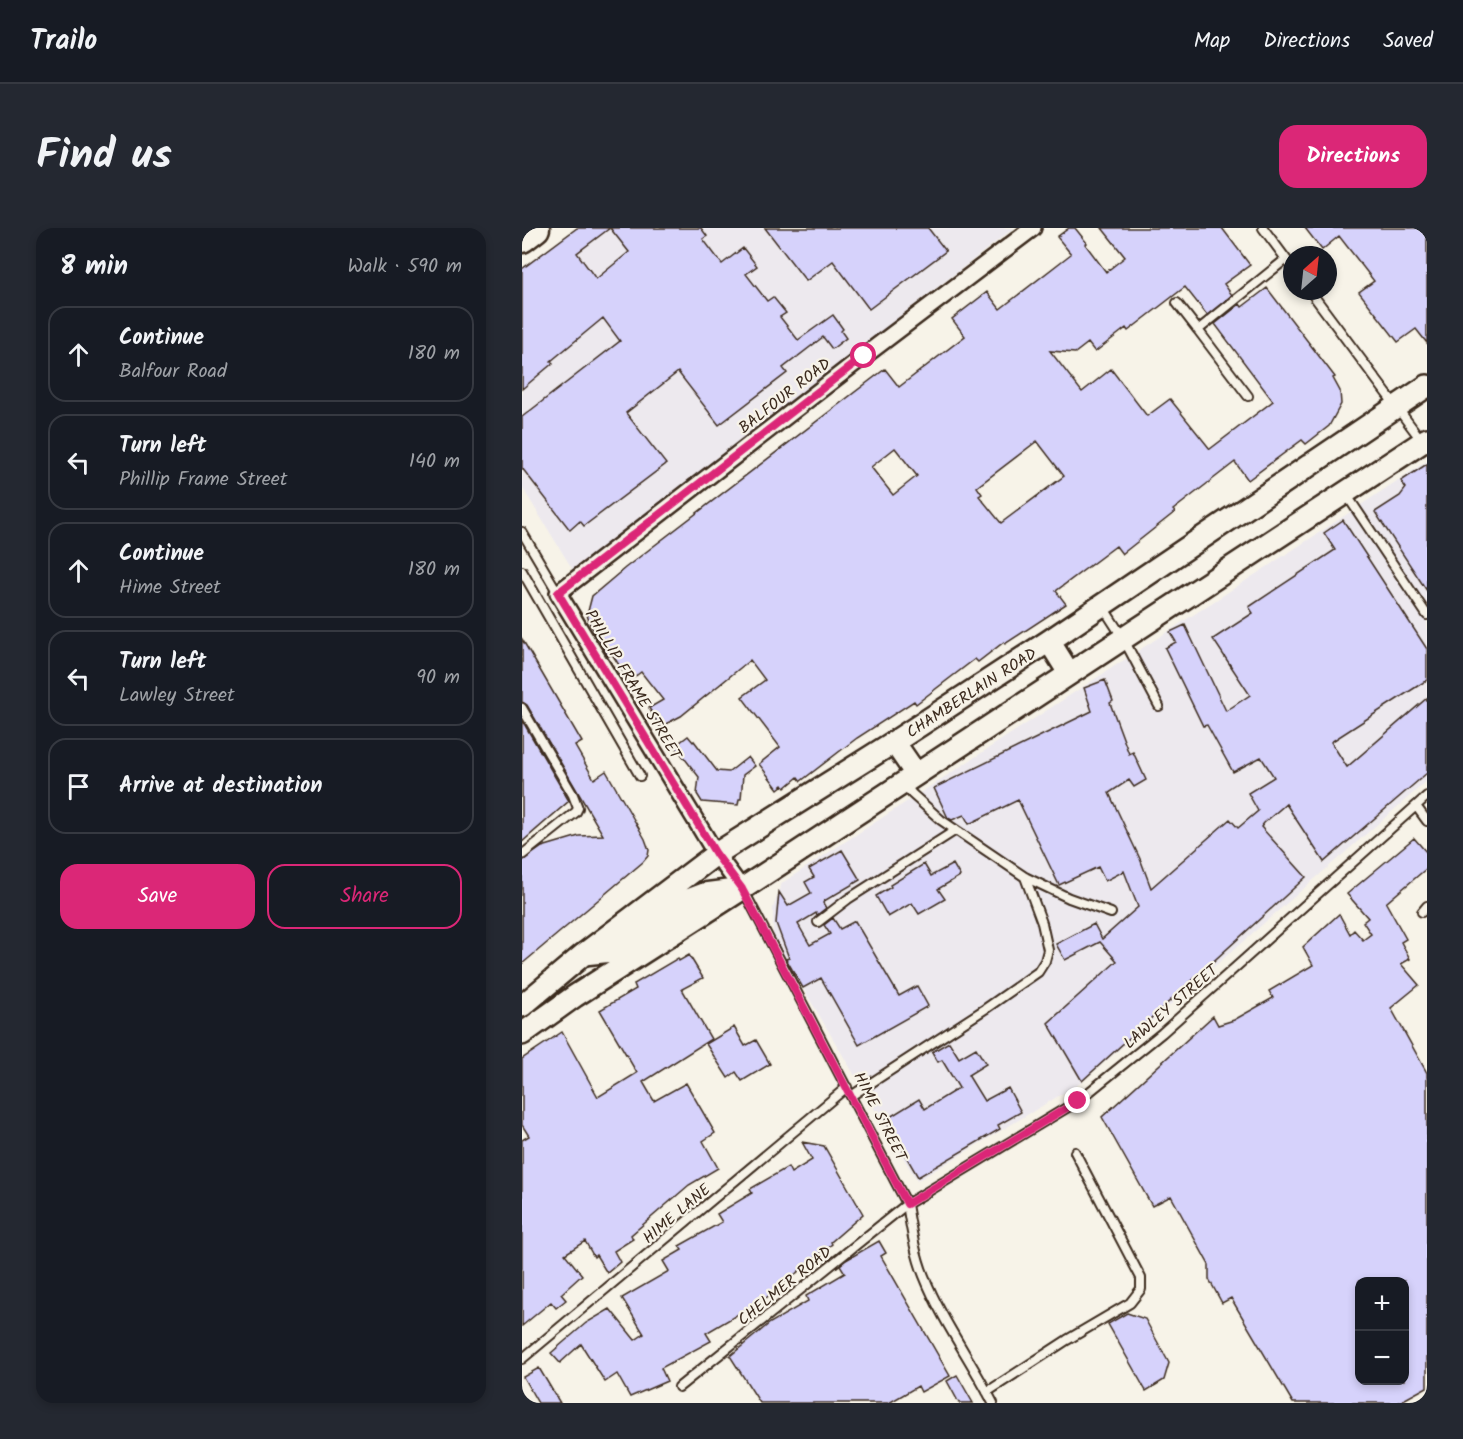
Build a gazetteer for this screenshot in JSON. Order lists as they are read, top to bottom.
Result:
{
  "streets": {
    "street": [
      "BALFOUR ROAD",
      "PHILLIP FRAME STREET",
      "CHAMBERLAIN ROAD",
      "HIME STREET"
    ],
    "lane": ["LAWLEY STREET", "HIME LANE", "CHELMER ROAD"]
  },
  "crossings": [
    ["BALFOUR ROAD", "PHILLIP FRAME STREET"],
    ["PHILLIP FRAME STREET", "CHAMBERLAIN ROAD"],
    ["PHILLIP FRAME STREET", "HIME STREET"],
    ["CHAMBERLAIN ROAD", "HIME STREET"],
    ["LAWLEY STREET", "HIME STREET"],
    ["LAWLEY STREET", "CHELMER ROAD"],
    ["HIME STREET", "HIME LANE"],
    ["HIME STREET", "CHELMER ROAD"]
  ],
  "north": "top right",
  "page": {
    "header": "Trailo",
    "nav": ["Map", "Directions", "Saved"],
    "title": "Find us",
    "buttons": [
      "Directions",
      ["Save", "Share"]
    ],
    "heading": ["8 min", "Walk · 590 m"],
    "list": [
      ["Continue", "Balfour Road", "180 m"],
      ["Turn left", "Phillip Frame Street", "140 m"],
      ["Continue", "Hime Street", "180 m"],
      ["Turn left", "Lawley Street", "90 m"],
      "Arrive at destination"
    ],
    "map_buttons": ["+", "−"]
  }
}
